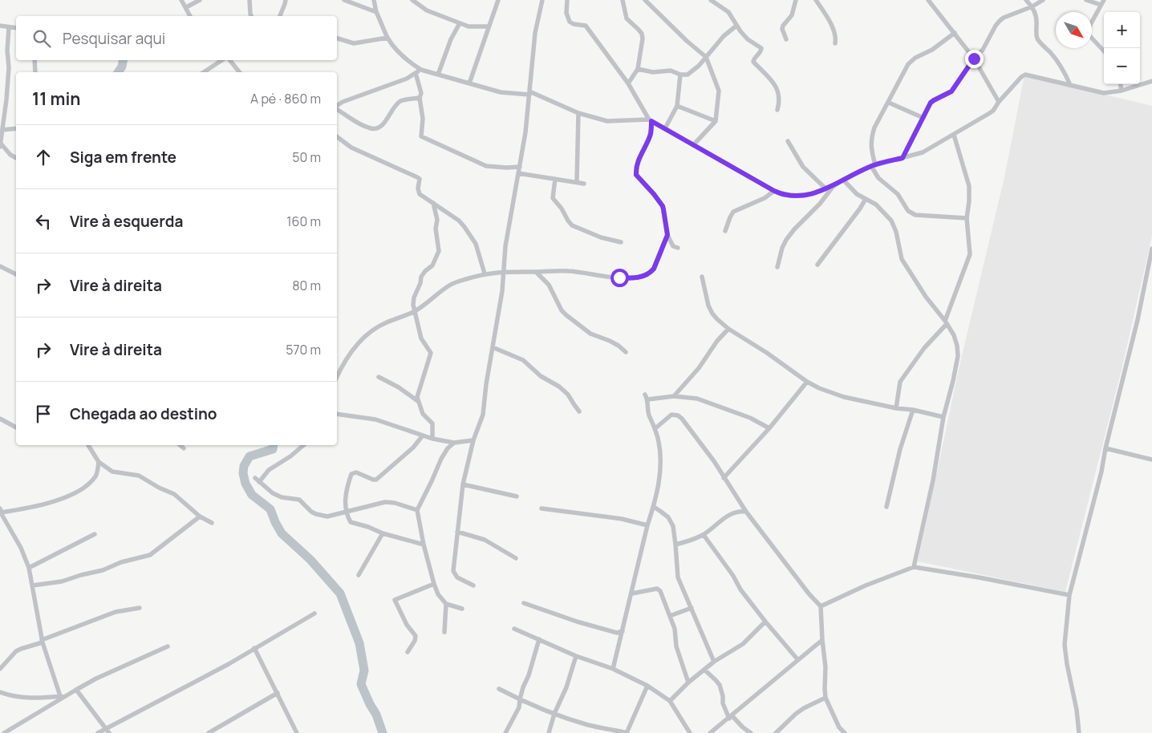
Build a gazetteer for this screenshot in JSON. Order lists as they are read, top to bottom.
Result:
{
  "north": "bottom right",
  "page": {
    "map_buttons": ["+", "−"],
    "search": "Pesquisar aqui",
    "heading": ["11 min", "A pé · 860 m"],
    "list": [
      ["Siga em frente", "50 m"],
      ["Vire à esquerda", "160 m"],
      ["Vire à direita", "80 m"],
      ["Vire à direita", "570 m"],
      "Chegada ao destino"
    ]
  }
}
